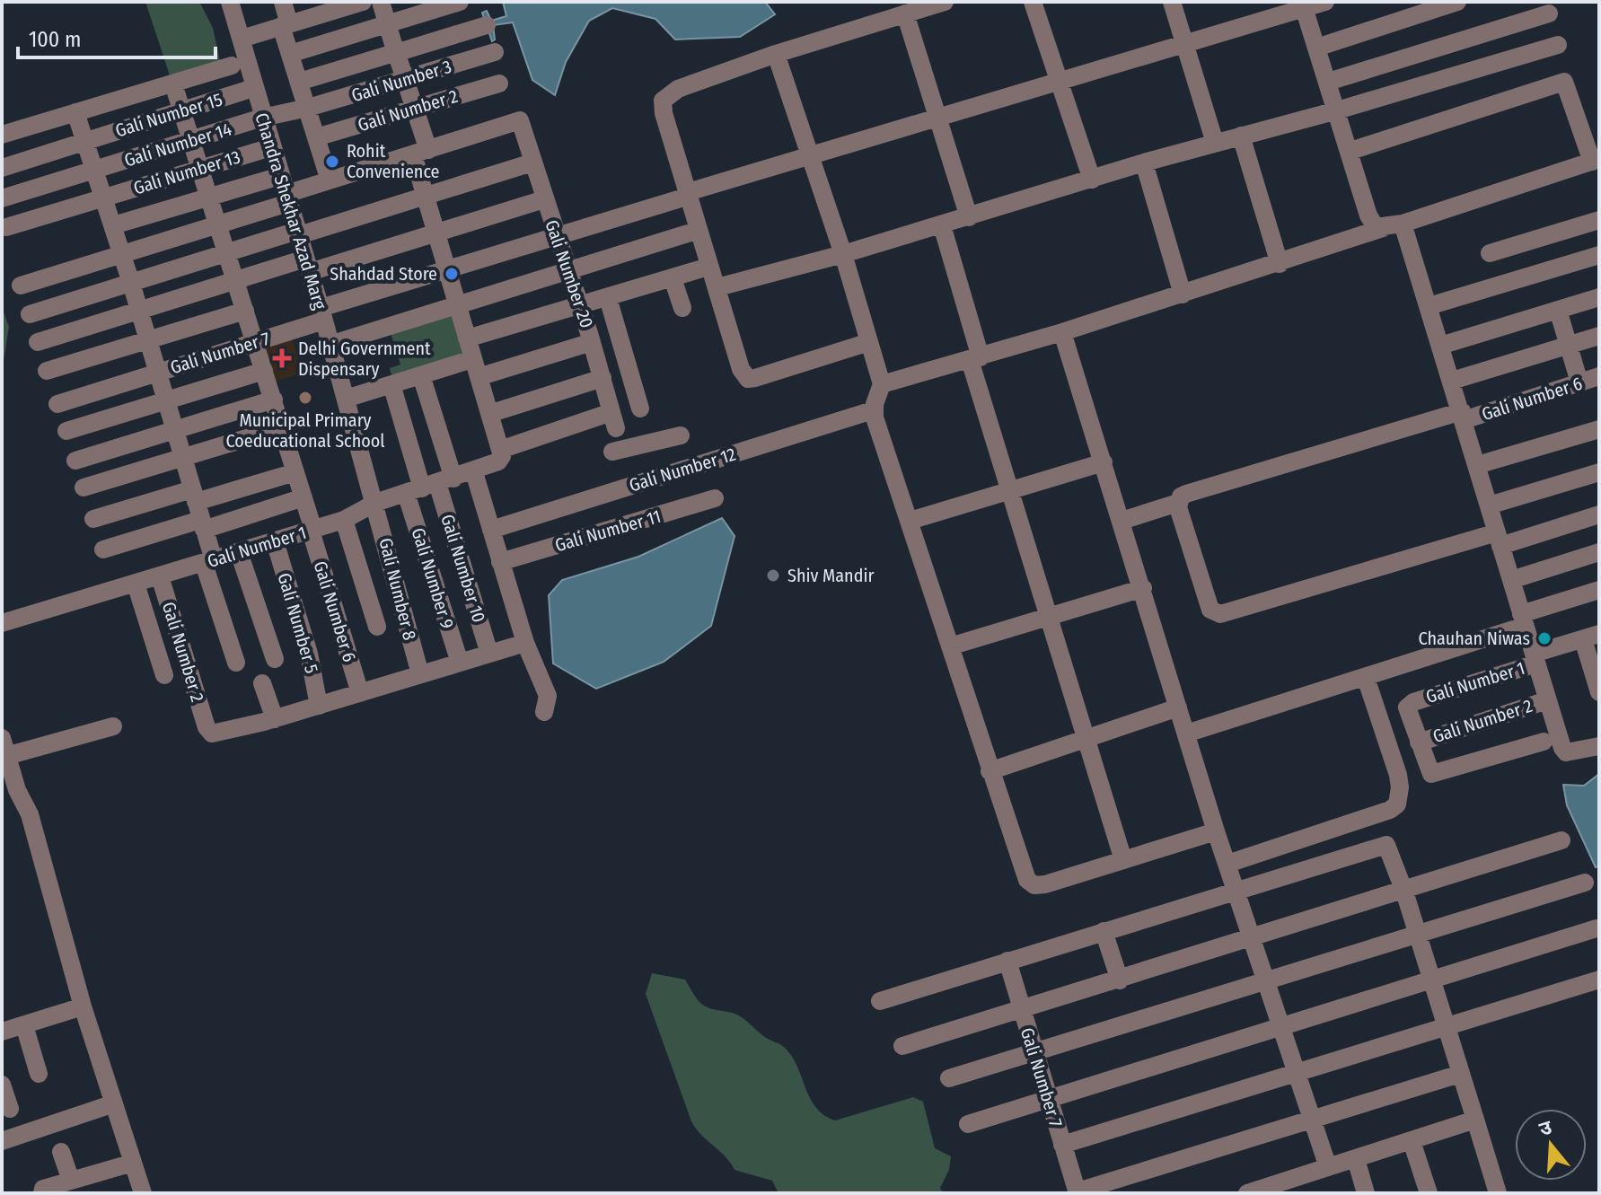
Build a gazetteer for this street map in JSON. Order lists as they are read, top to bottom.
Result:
{
  "streets": {
    "street": [
      "Gali Number 3",
      "Gali Number 2",
      "Gali Number 15",
      "Gali Number 14",
      "Gali Number 13",
      "Chandra Shekhar Azad Marg",
      "Gali Number 20",
      "Gali Number 7",
      "Gali Number 6",
      "Gali Number 12",
      "Gali Number 11",
      "Gali Number 1",
      "Gali Number 10",
      "Gali Number 9",
      "Gali Number 8",
      "Gali Number 5"
    ]
  },
  "crossings": [
    ["Gali Number 3", "Gali Number 14"],
    ["Gali Number 3", "Chandra Shekhar Azad Marg"],
    ["Gali Number 2", "Gali Number 1"],
    ["Gali Number 15", "Chandra Shekhar Azad Marg"],
    ["Gali Number 15", "Gali Number 6"],
    ["Gali Number 14", "Chandra Shekhar Azad Marg"],
    ["Gali Number 14", "Gali Number 6"],
    ["Gali Number 13", "Chandra Shekhar Azad Marg"],
    ["Gali Number 13", "Gali Number 6"],
    ["Chandra Shekhar Azad Marg", "Gali Number 7"],
    ["Chandra Shekhar Azad Marg", "Gali Number 1"],
    ["Chandra Shekhar Azad Marg", "Gali Number 8"],
    ["Gali Number 20", "Gali Number 7"],
    ["Gali Number 20", "Gali Number 1"],
    ["Gali Number 7", "Gali Number 6"],
    ["Gali Number 6", "Gali Number 1"],
    ["Gali Number 1", "Gali Number 10"],
    ["Gali Number 1", "Gali Number 9"],
    ["Gali Number 1", "Gali Number 8"],
    ["Gali Number 1", "Gali Number 5"],
    ["Gali Number 10", "Gali Number 9"]
  ],
  "places": {
    "other": [
      "Rohit Convenience",
      "Shahdad Store",
      "Municipal Primary Coeducational School",
      "Shiv Mandir",
      "Chauhan Niwas"
    ],
    "health": ["Delhi Government Dispensary"]
  },
  "scale_bar": "100 m",
  "north": "top"
}
